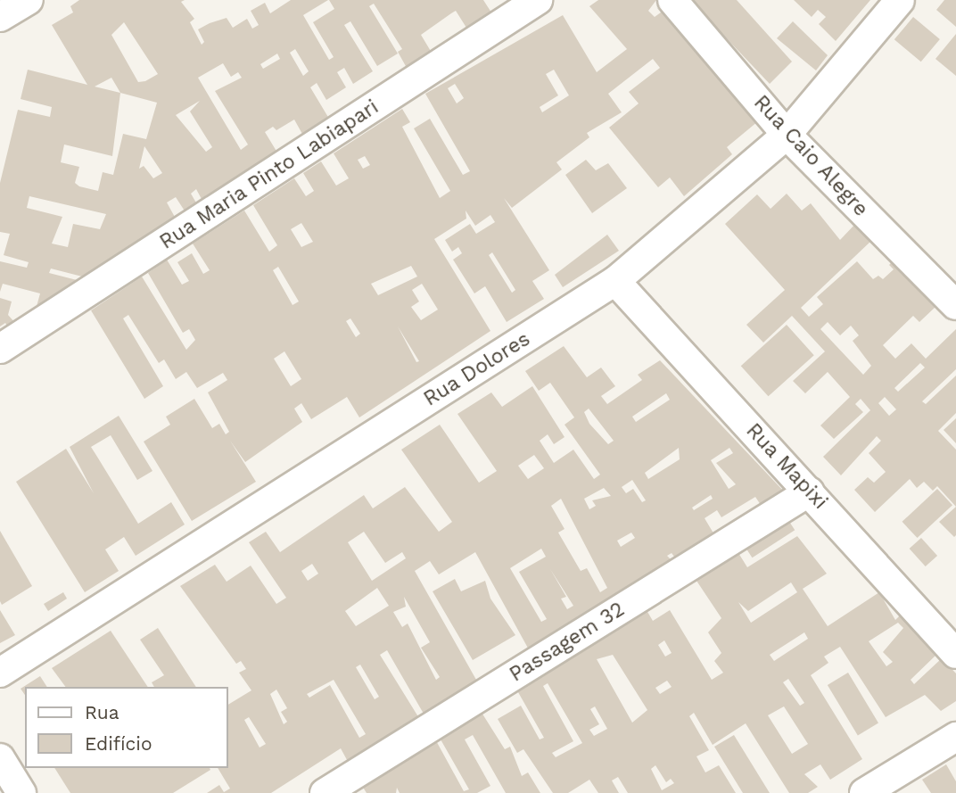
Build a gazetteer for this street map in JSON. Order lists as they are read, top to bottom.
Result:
{
  "streets": {
    "street": [
      "Rua Caio Alegre",
      "Rua Maria Pinto Labiapari",
      "Rua Dolores",
      "Rua Mapixi",
      "Passagem 32"
    ]
  },
  "crossings": [
    ["Rua Caio Alegre", "Rua Dolores"],
    ["Rua Dolores", "Rua Mapixi"],
    ["Rua Mapixi", "Passagem 32"]
  ],
  "legend": ["Rua", "Edifício"]
}
